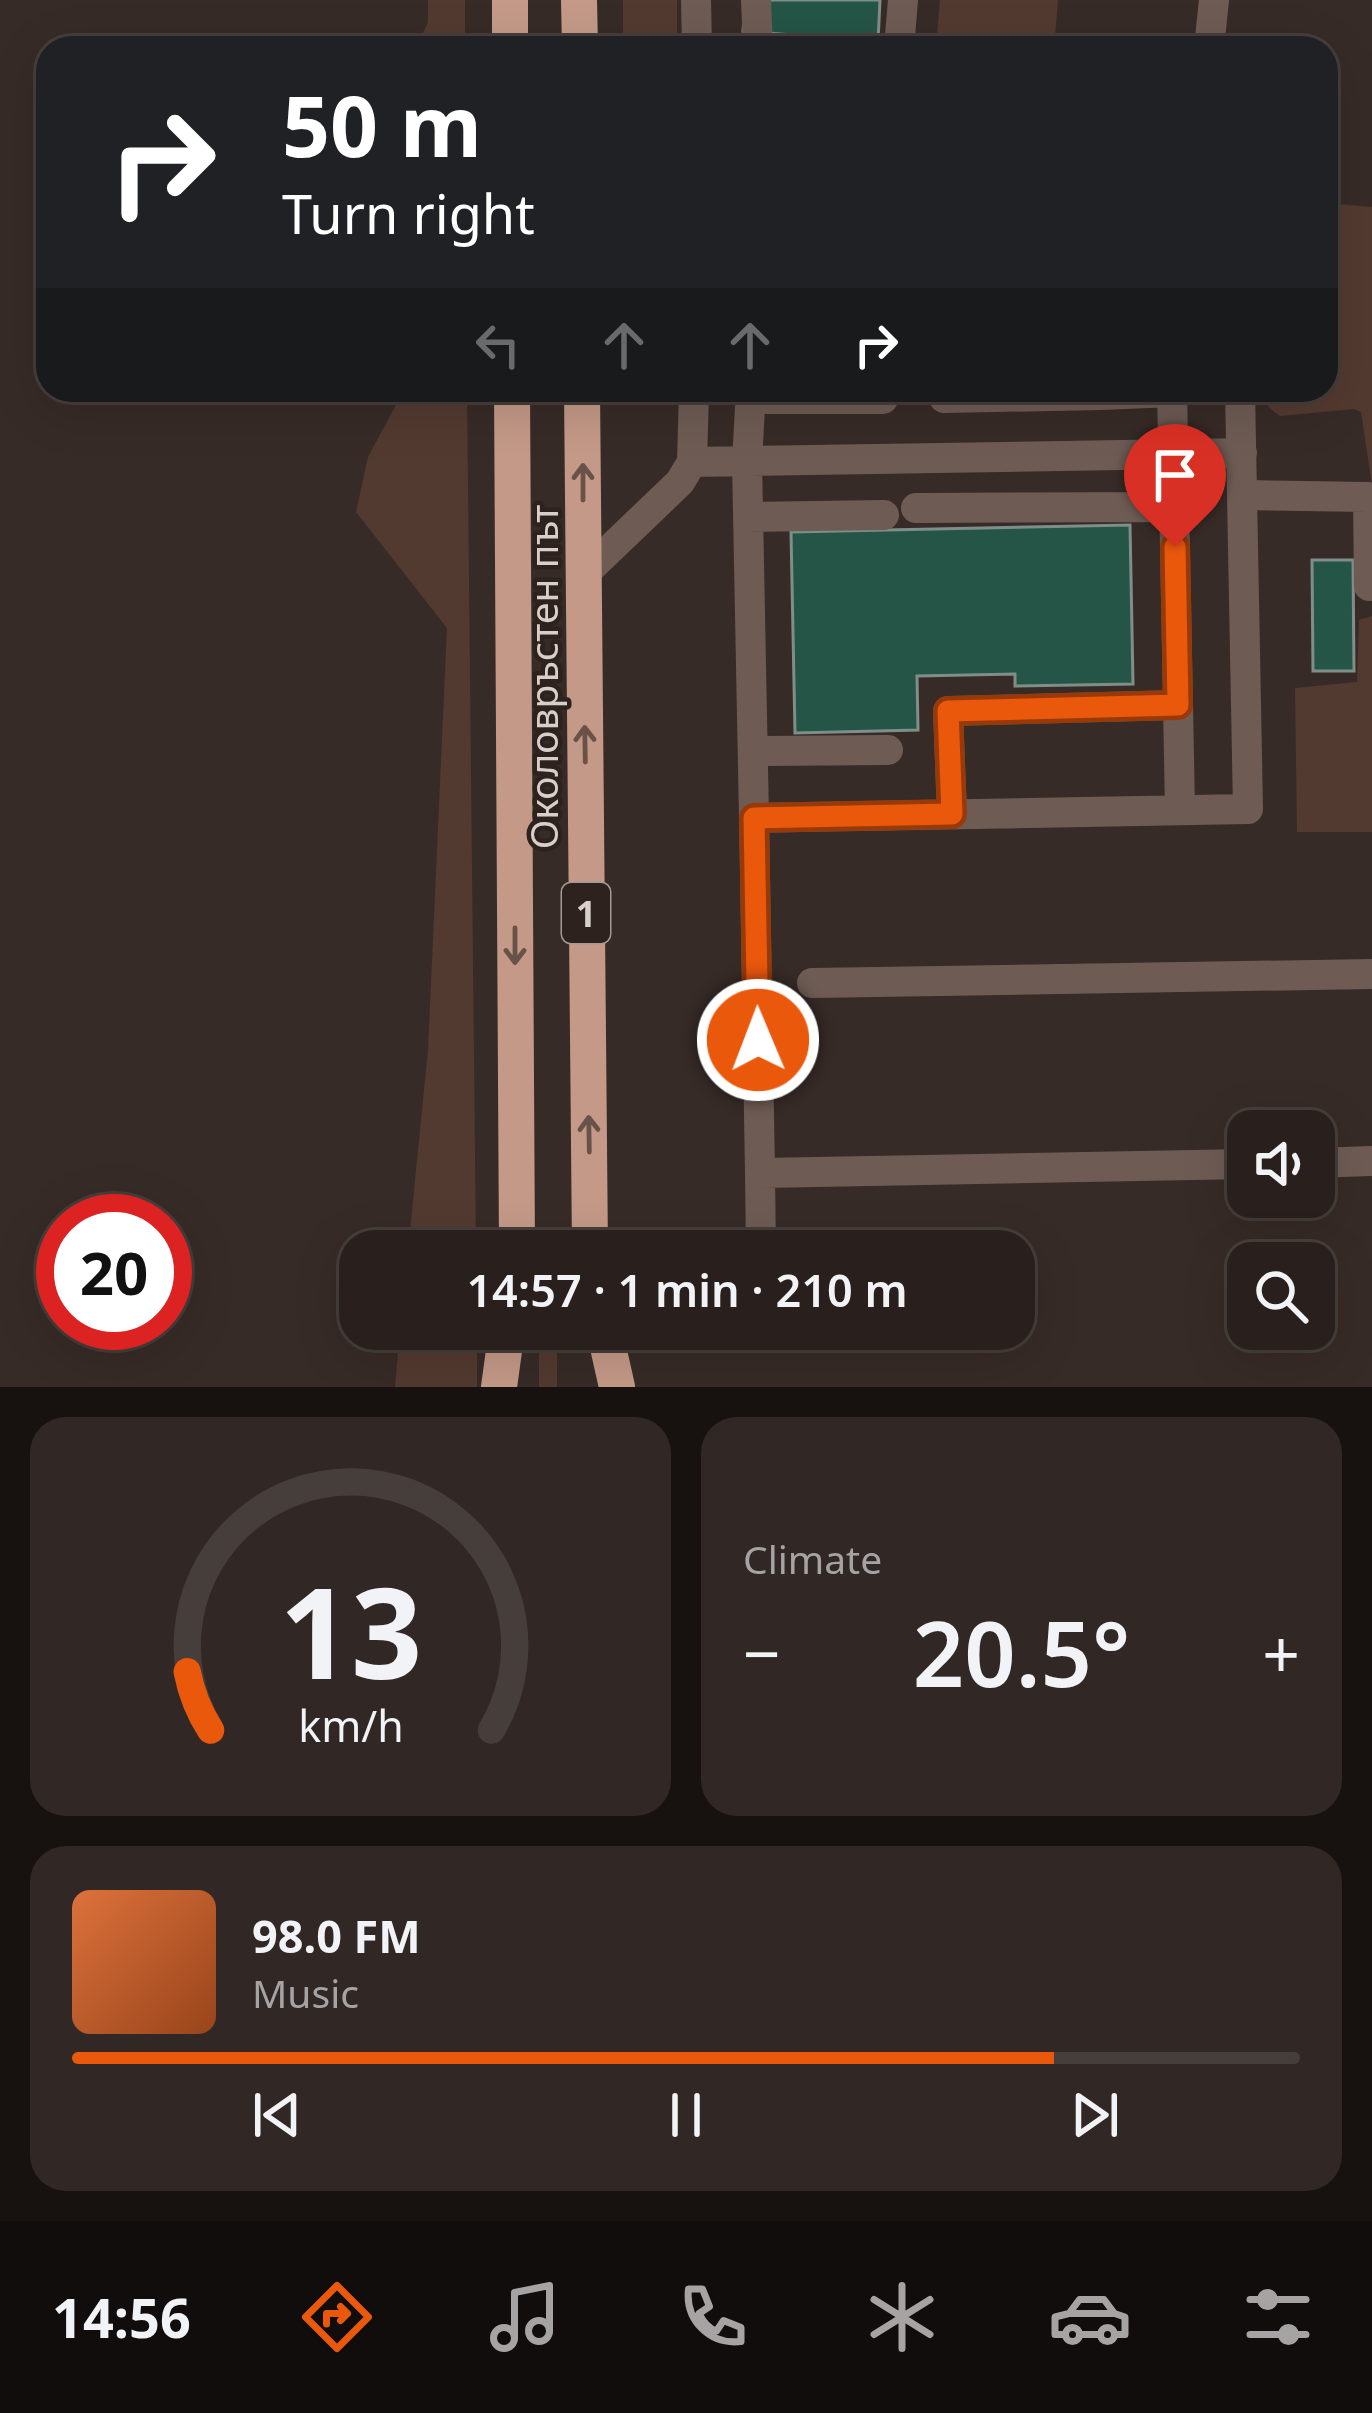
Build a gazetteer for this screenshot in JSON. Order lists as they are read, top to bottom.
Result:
{
  "streets": {
    "highway": ["Околовръстен път", "1"]
  },
  "page": {
    "turn": ["50 m", "Turn right"],
    "limit": "20",
    "trip": "14:57 · 1 min · 210 m",
    "tile": "Climate",
    "heat": ["−", "20.5°", "+"],
    "song": ["98.0 FM", "Music"],
    "tabs": "14:56",
    "gauge": ["13", "km/h"]
  }
}
